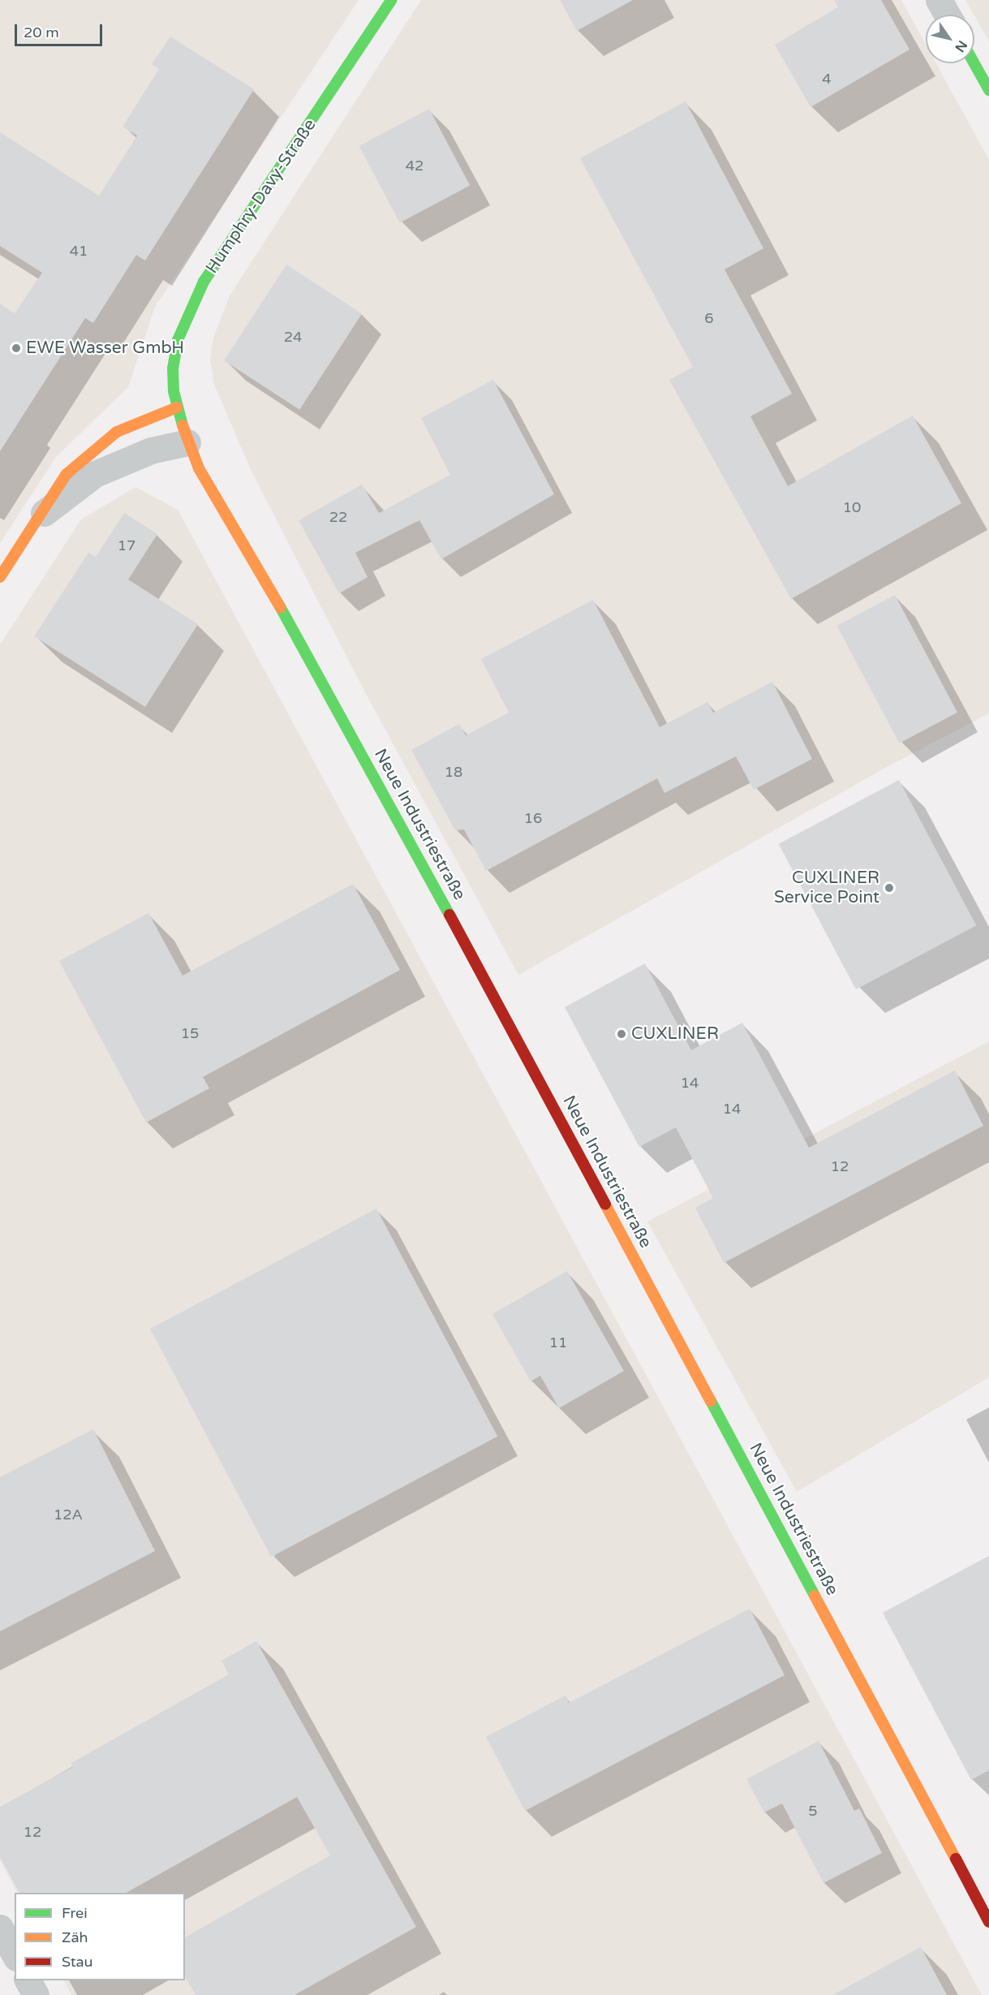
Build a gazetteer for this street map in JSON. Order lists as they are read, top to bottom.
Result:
{
  "streets": {
    "street": ["Humphry-Davy-Straße", "Neue Industriestraße"]
  },
  "crossings": [
    ["Humphry-Davy-Straße", "Neue Industriestraße"]
  ],
  "places": ["EWE Wasser GmbH", "CUXLINER Service Point", "CUXLINER"],
  "house_numbers": [
    "4",
    "42",
    "41",
    "6",
    "24",
    "10",
    "22",
    "17",
    "18",
    "16",
    "15",
    "14",
    "14",
    "12",
    "11",
    "12A",
    "5",
    "12"
  ],
  "legend": ["Frei", "Zäh", "Stau"],
  "scale_bar": "20 m",
  "north": "bottom right"
}
